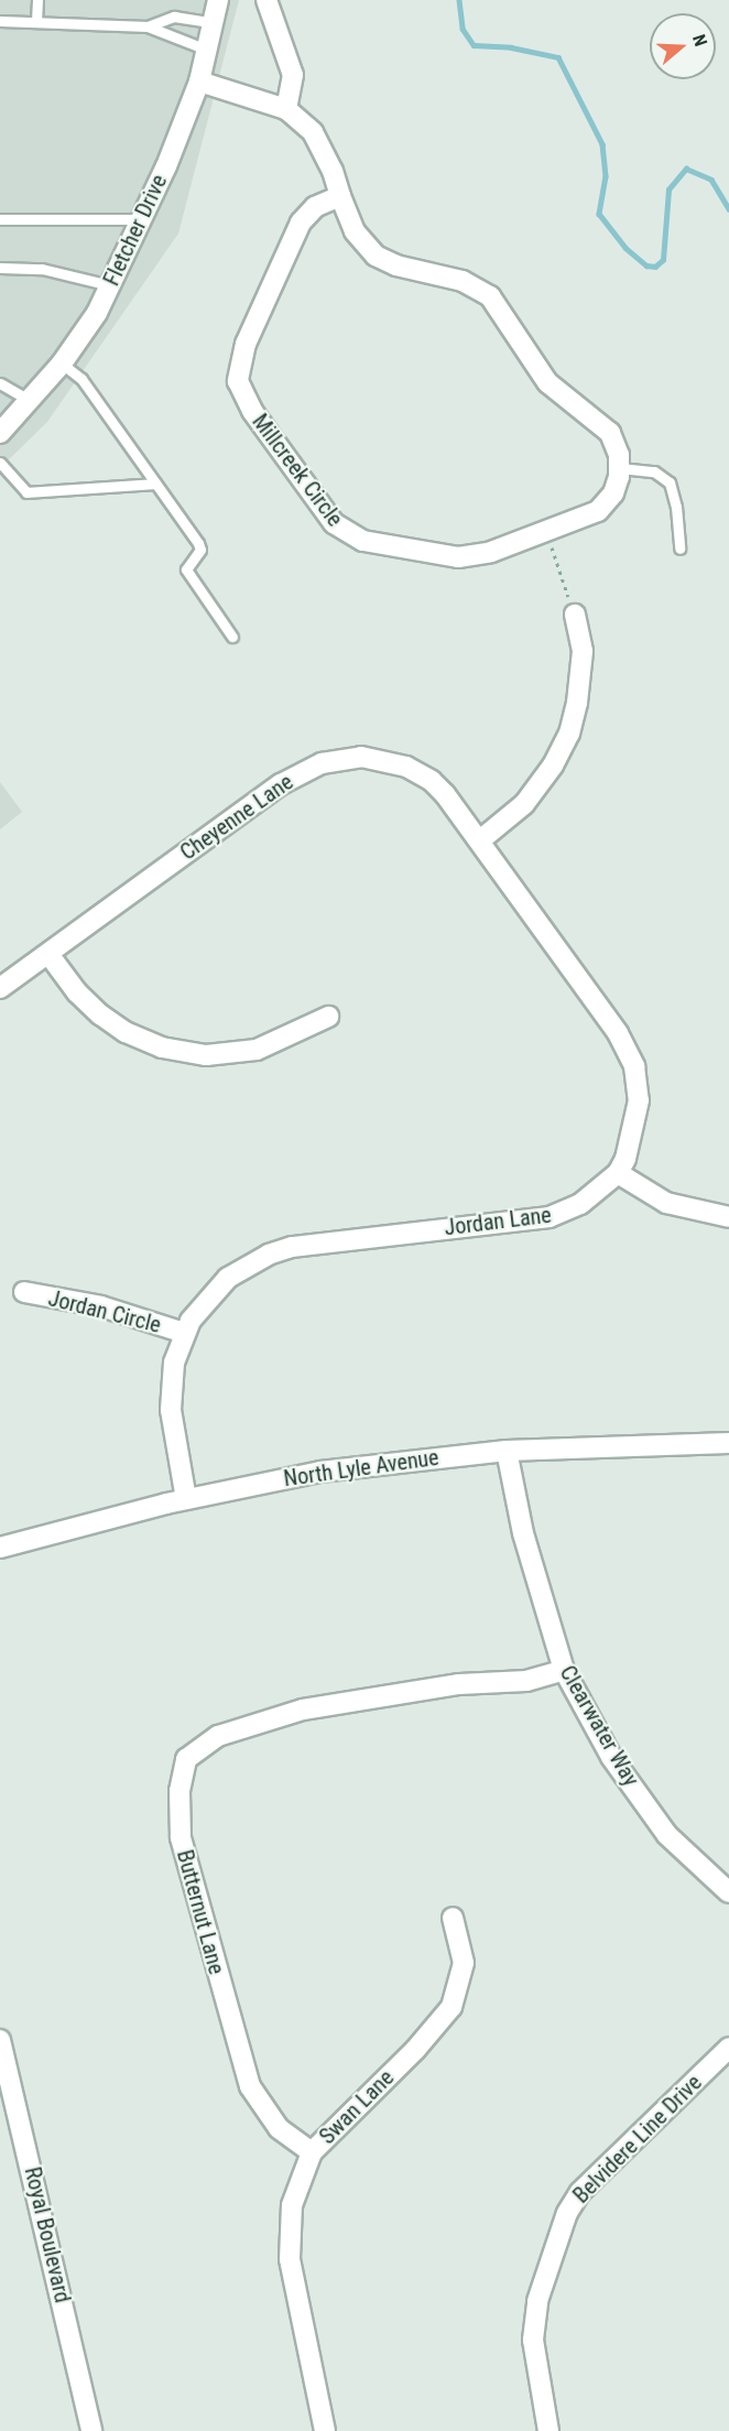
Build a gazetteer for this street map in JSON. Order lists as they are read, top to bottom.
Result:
{
  "streets": {
    "street": [
      "Fletcher Drive",
      "Millcreek Circle",
      "Cheyenne Lane",
      "Jordan Lane",
      "Jordan Circle",
      "North Lyle Avenue",
      "Clearwater Way",
      "Butternut Lane",
      "Swan Lane",
      "Belvidere Line Drive",
      "Royal Boulevard"
    ]
  },
  "crossings": [
    ["Cheyenne Lane", "Jordan Lane"],
    ["Jordan Lane", "Jordan Circle"],
    ["Jordan Lane", "North Lyle Avenue"],
    ["North Lyle Avenue", "Clearwater Way"],
    ["Clearwater Way", "Butternut Lane"],
    ["Butternut Lane", "Swan Lane"]
  ],
  "north": "right"
}
